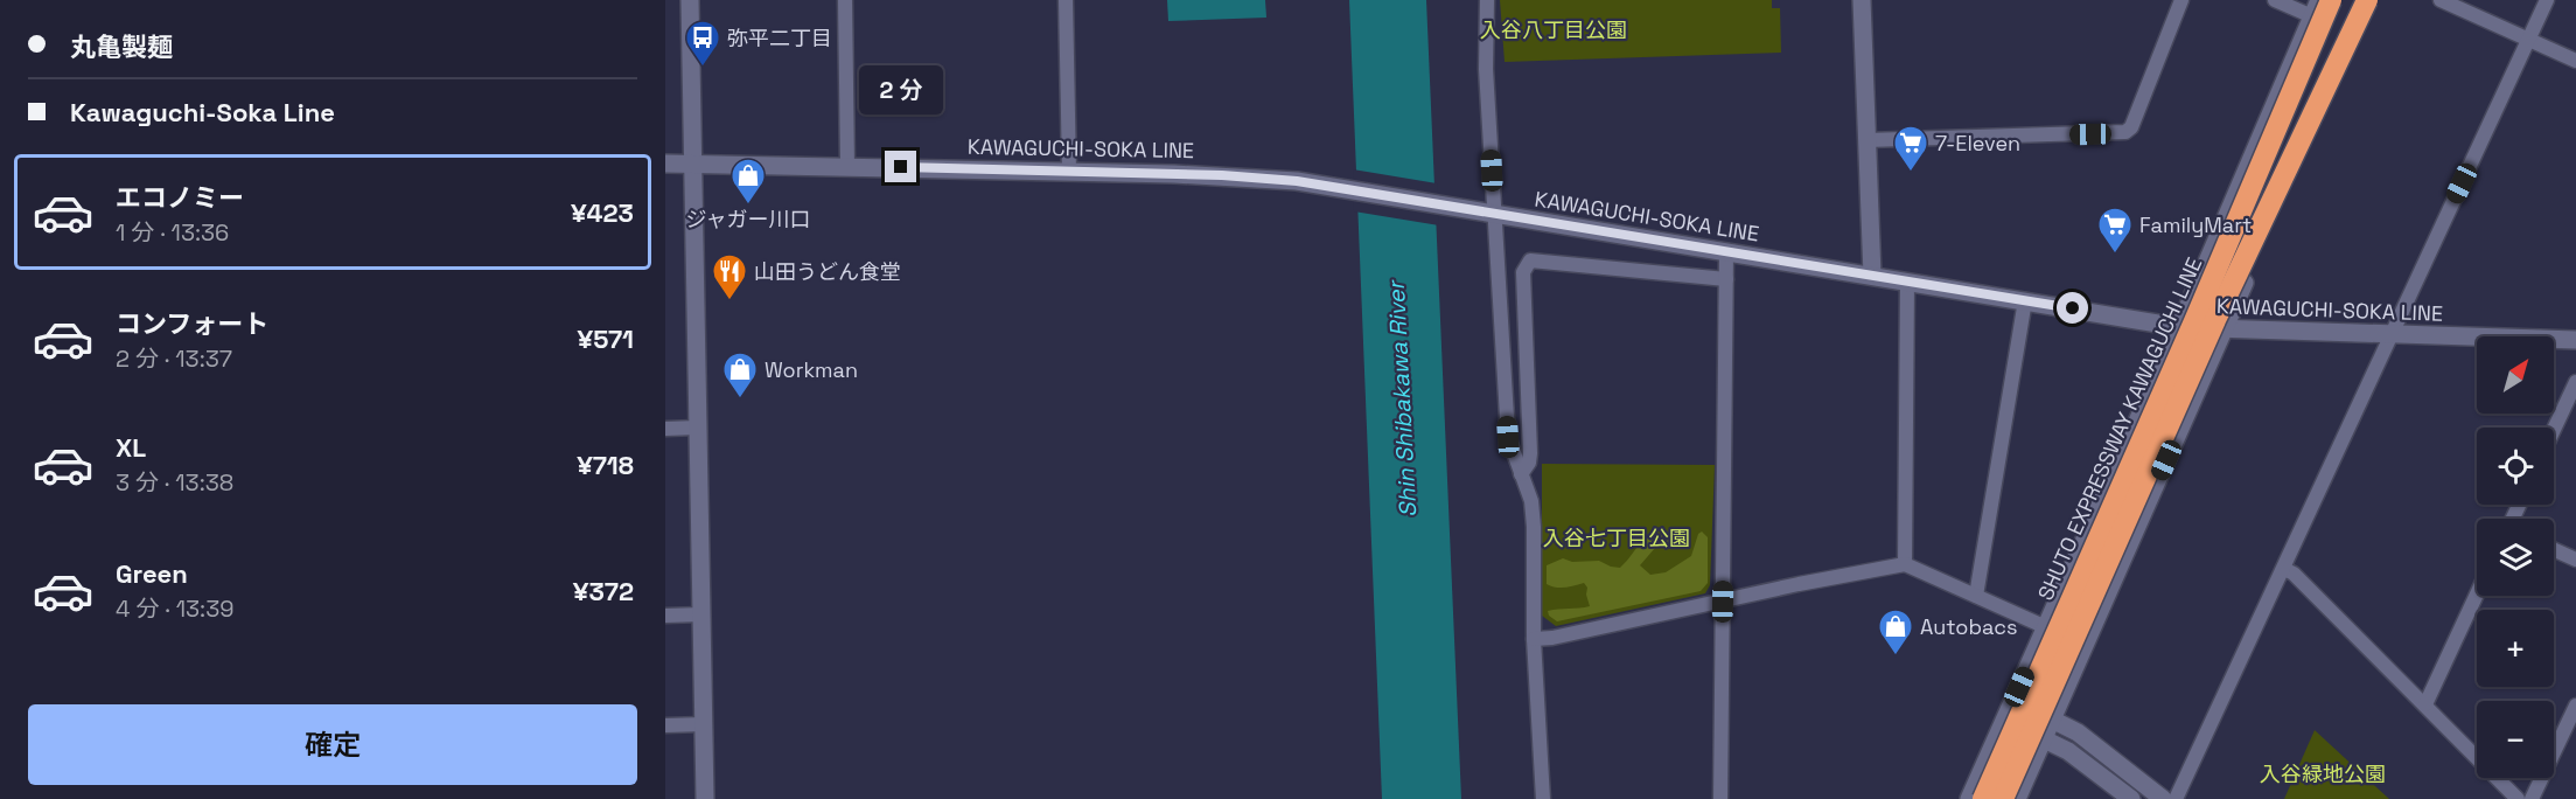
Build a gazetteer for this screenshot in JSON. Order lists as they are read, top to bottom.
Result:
{
  "streets": {
    "highway": ["SHUTO EXPRESSWAY KAWAGUCHI LINE"],
    "main road": ["KAWAGUCHI-SOKA LINE"]
  },
  "water": ["Shin Shibakawa River"],
  "parks": ["入谷八丁目公園", "入谷七丁目公園", "入谷緑地公園"],
  "places": {
    "bus stop": ["弥平二丁目"],
    "supermarket": ["7-Eleven", "FamilyMart"],
    "shop": ["ジャガー川口", "Workman", "Autobacs"],
    "restaurant": ["山田うどん食堂"]
  },
  "north": "top right",
  "page": {
    "banner": ["丸亀製麺", "Kawaguchi-Soka Line"],
    "bubble": "2 分",
    "list": [
      {
        "name": "エコノミー",
        "note": "1 分 · 13:36",
        "value": "¥423"
      },
      {
        "name": "コンフォート",
        "note": "2 分 · 13:37",
        "value": "¥571"
      },
      {
        "name": "XL",
        "note": "3 分 · 13:38",
        "value": "¥718"
      },
      {
        "name": "Green",
        "note": "4 分 · 13:39",
        "value": "¥372"
      }
    ],
    "map_buttons": ["+", "−"],
    "buttons": "確定"
  }
}
